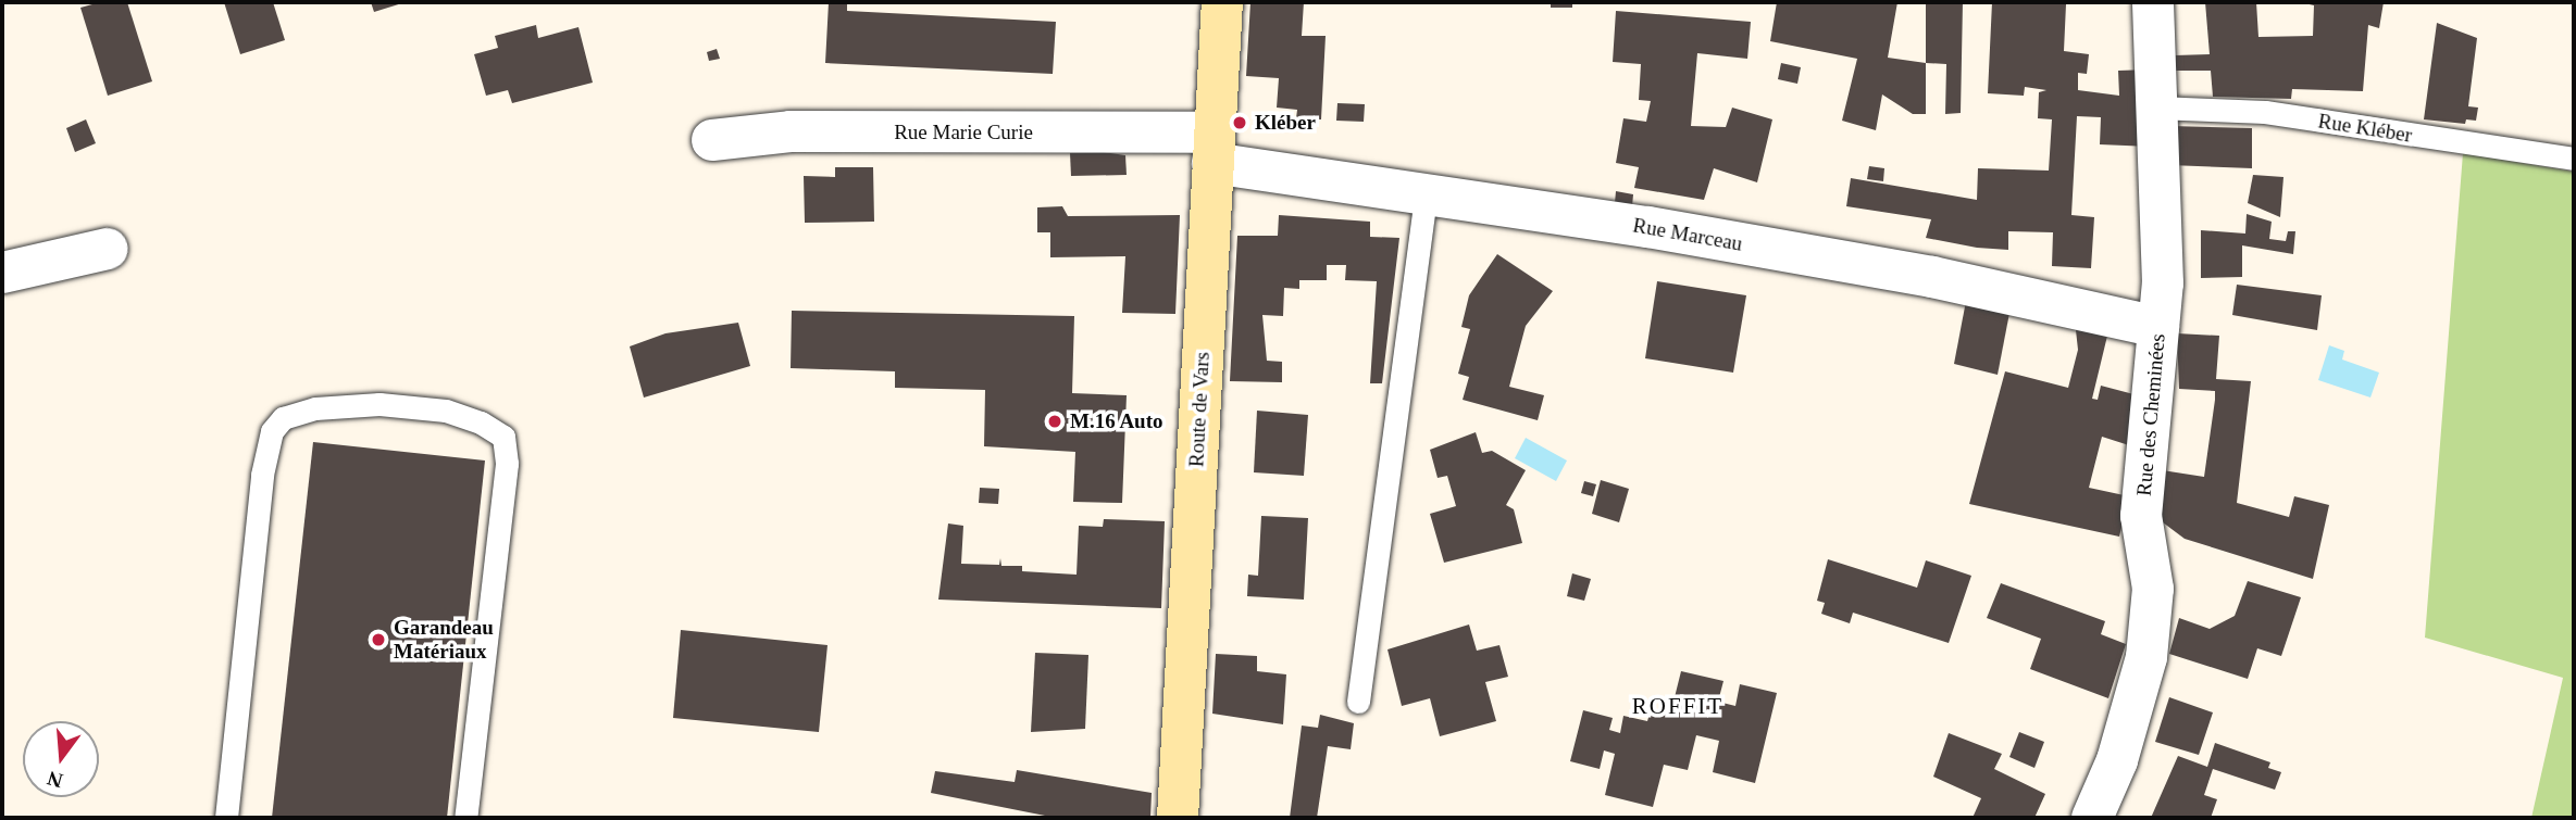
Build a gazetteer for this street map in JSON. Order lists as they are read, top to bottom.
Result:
{
  "streets": {
    "main road": ["Route de Vars"],
    "street": ["Rue Marie Curie", "Rue Marceau", "Rue des Cheminées"],
    "lane": ["Rue Kléber"]
  },
  "crossings": [
    ["Rue Kléber", "Rue des Cheminées"],
    ["Rue Marie Curie", "Rue Marceau"],
    ["Rue Marie Curie", "Route de Vars"],
    ["Rue Marceau", "Route de Vars"],
    ["Rue Marceau", "Rue des Cheminées"]
  ],
  "districts": ["ROFFIT"],
  "places": ["Kléber", "M.16 Auto", "Garandeau Matériaux"],
  "north": "bottom"
}
